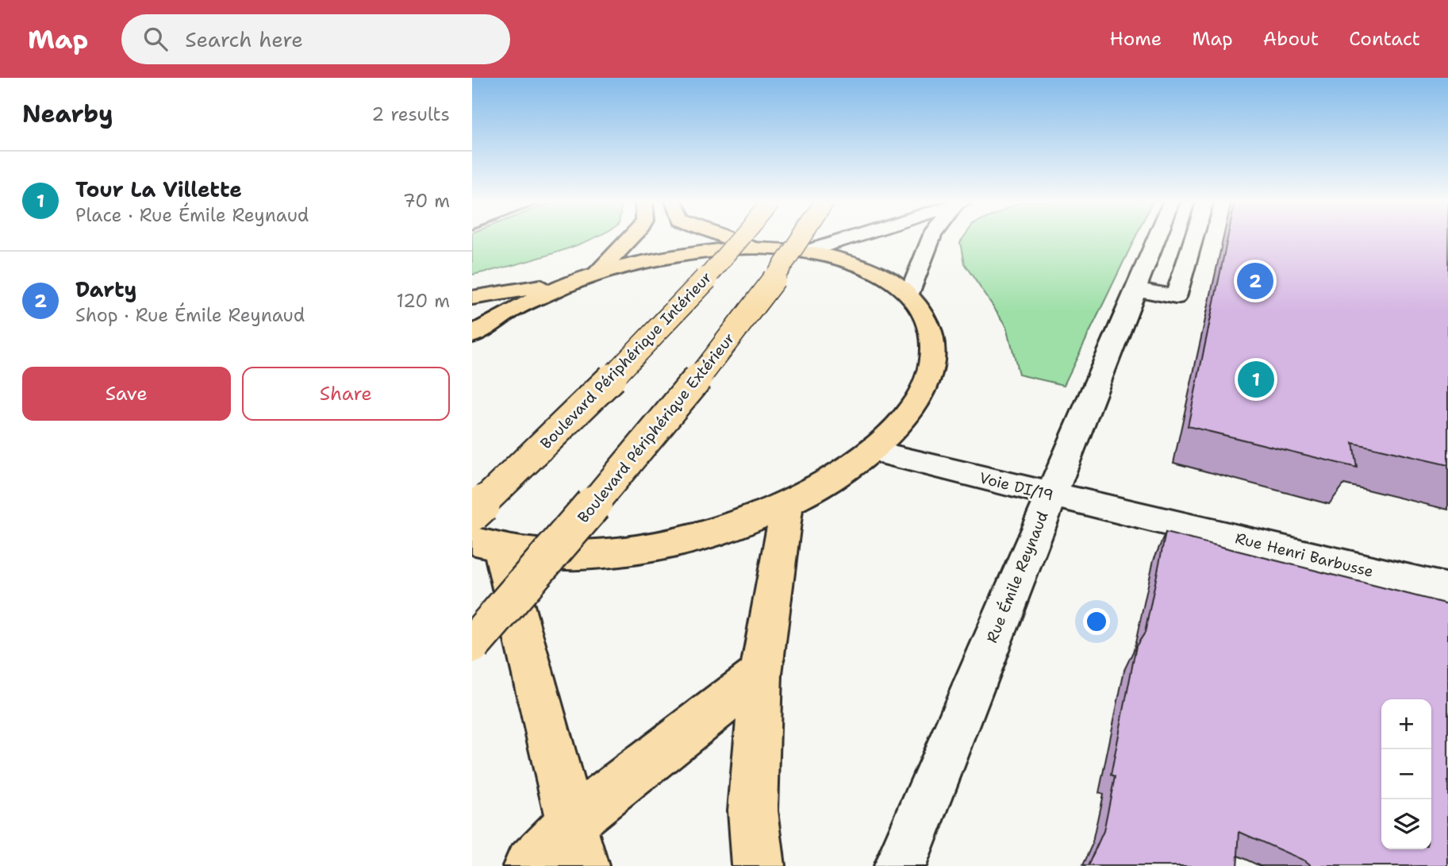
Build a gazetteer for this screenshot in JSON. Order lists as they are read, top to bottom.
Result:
{
  "streets": {
    "main road": ["Boulevard Périphérique Intérieur", "Boulevard Périphérique Extérieur"],
    "street": ["Voie DI/19", "Rue Henri Barbusse", "Rue Émile Reynaud"]
  },
  "crossings": [
    ["Voie DI/19", "Rue Henri Barbusse"],
    ["Voie DI/19", "Rue Émile Reynaud"]
  ],
  "page": {
    "header": "Map",
    "search": "Search here",
    "nav": [
      "Home",
      "Map",
      "About",
      "Contact"
    ],
    "heading": ["Nearby", "2 results"],
    "list": [
      {
        "mark": "1",
        "name": "Tour La Villette",
        "note": "Place · Rue Émile Reynaud",
        "value": "70 m"
      },
      {
        "mark": "2",
        "name": "Darty",
        "note": "Shop · Rue Émile Reynaud",
        "value": "120 m"
      }
    ],
    "pins": ["2", "1"],
    "buttons": ["Save", "Share"],
    "map_buttons": ["+", "−"]
  }
}
